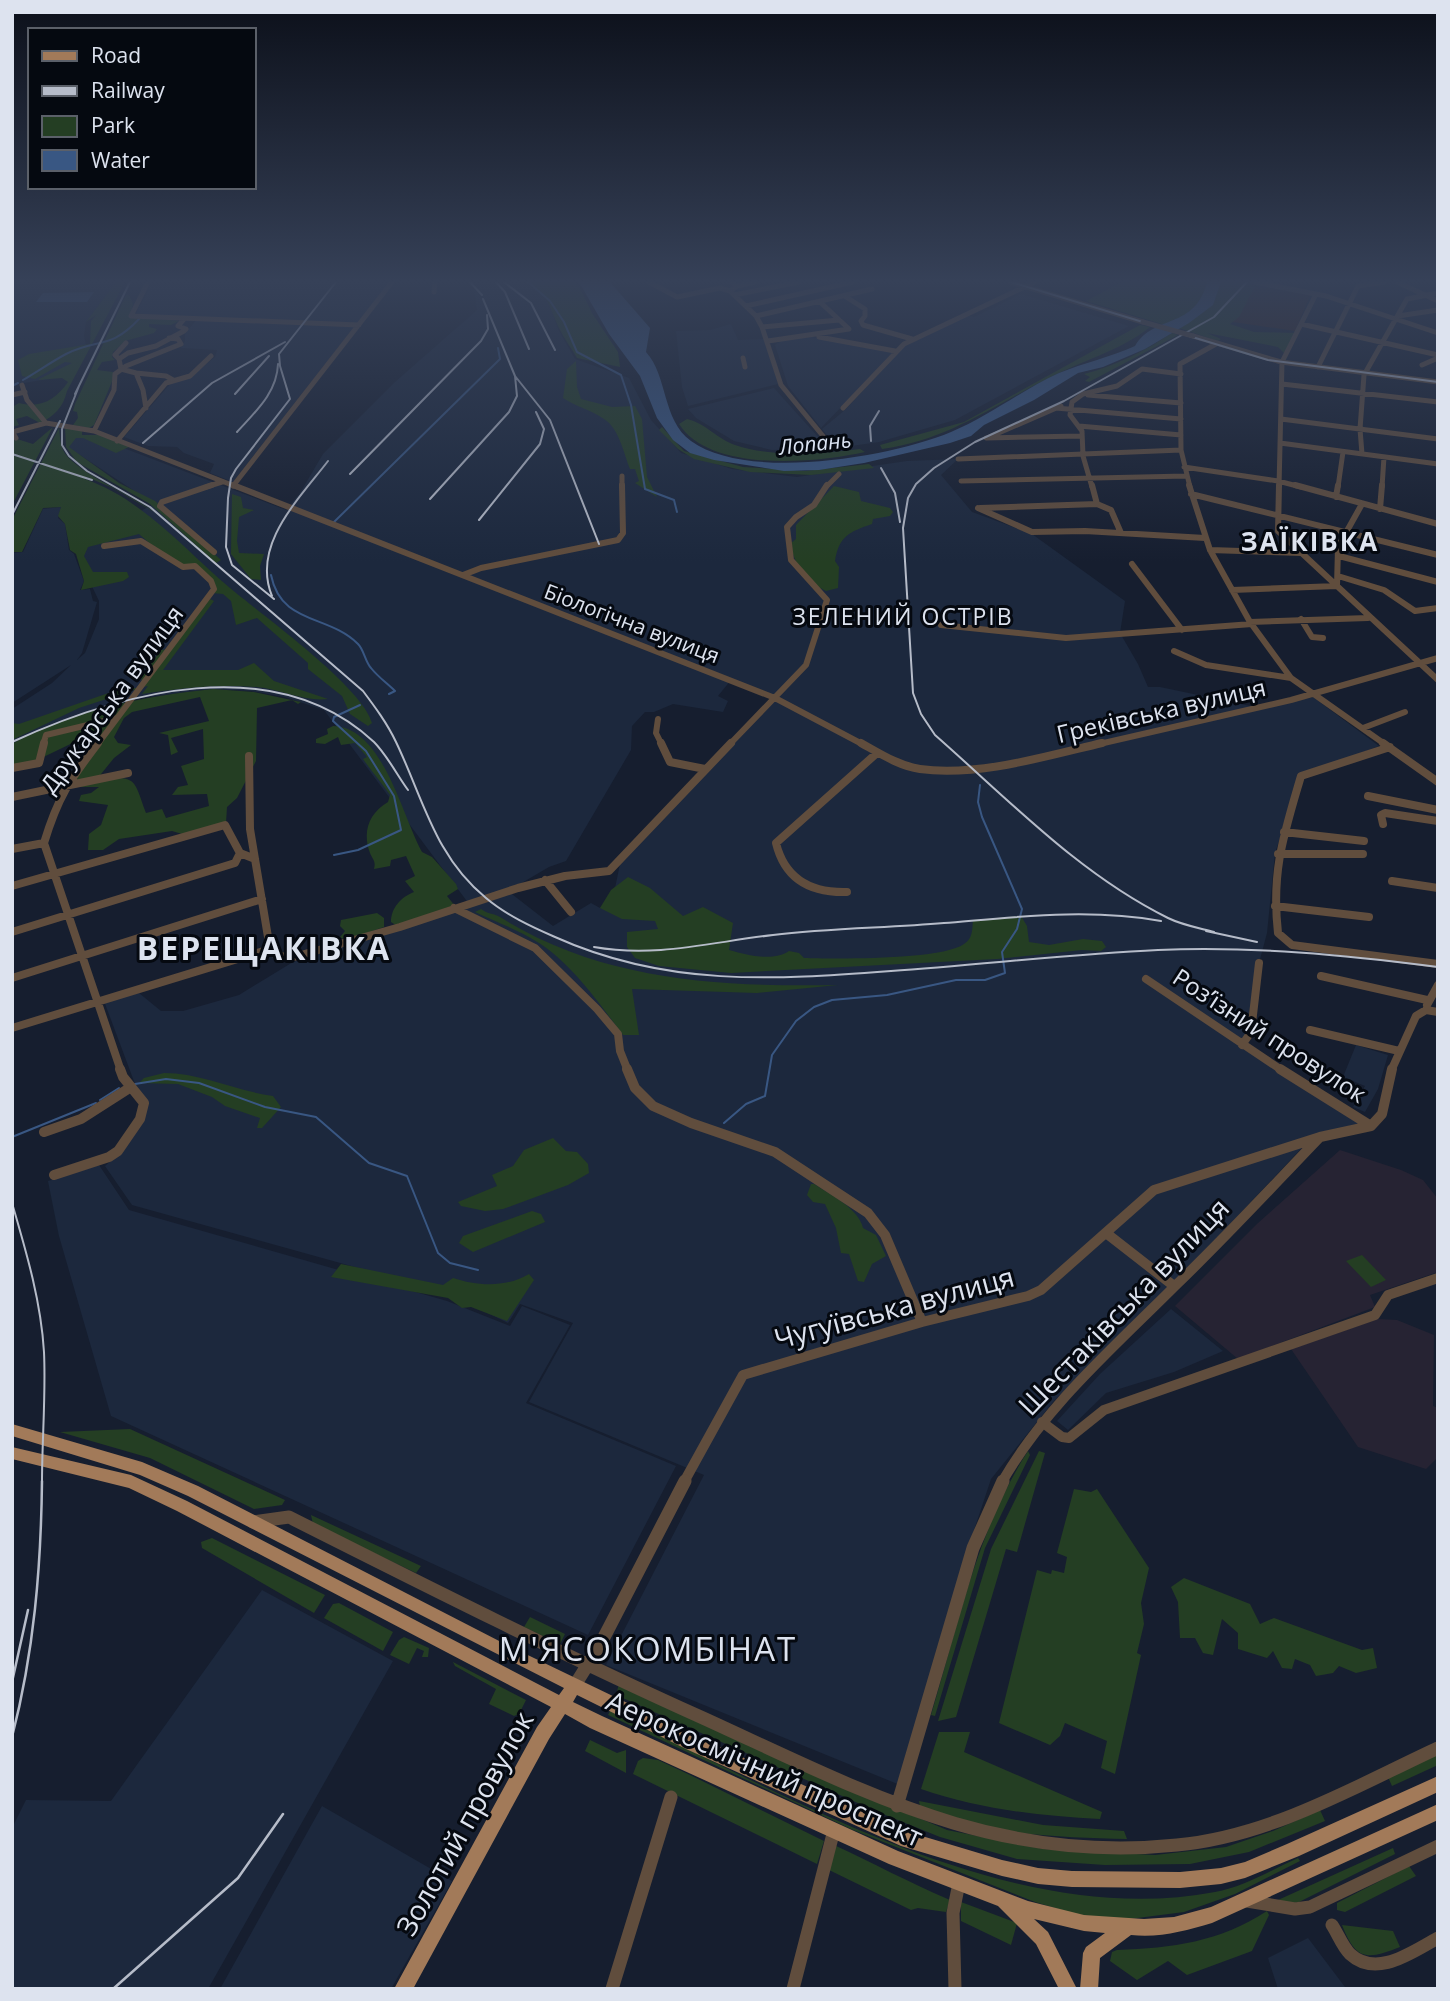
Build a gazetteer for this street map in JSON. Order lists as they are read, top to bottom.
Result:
{
  "streets": {
    "main road": ["Аерокосмічний проспект", "Золотий провулок"],
    "street": [
      "Біологічна вулиця",
      "Друкарська вулиця",
      "Греківська вулиця",
      "Роз’їзний провулок",
      "Шестаківська вулиця",
      "Чугуївська вулиця"
    ]
  },
  "crossings": [
    ["Біологічна вулиця", "Греківська вулиця"],
    ["Роз’їзний провулок", "Чугуївська вулиця"],
    ["Шестаківська вулиця", "Чугуївська вулиця"],
    ["Чугуївська вулиця", "Аерокосмічний проспект"],
    ["Чугуївська вулиця", "Золотий провулок"],
    ["Аерокосмічний проспект", "Золотий провулок"]
  ],
  "districts": [
    "ЗАЇКІВКА",
    "ЗЕЛЕНИЙ ОСТРІВ",
    "ВЕРЕЩАКІВКА",
    "М'ЯСОКОМБІНАТ"
  ],
  "water": ["Лопань"],
  "legend": [
    "Road",
    "Railway",
    "Park",
    "Water"
  ]
}
